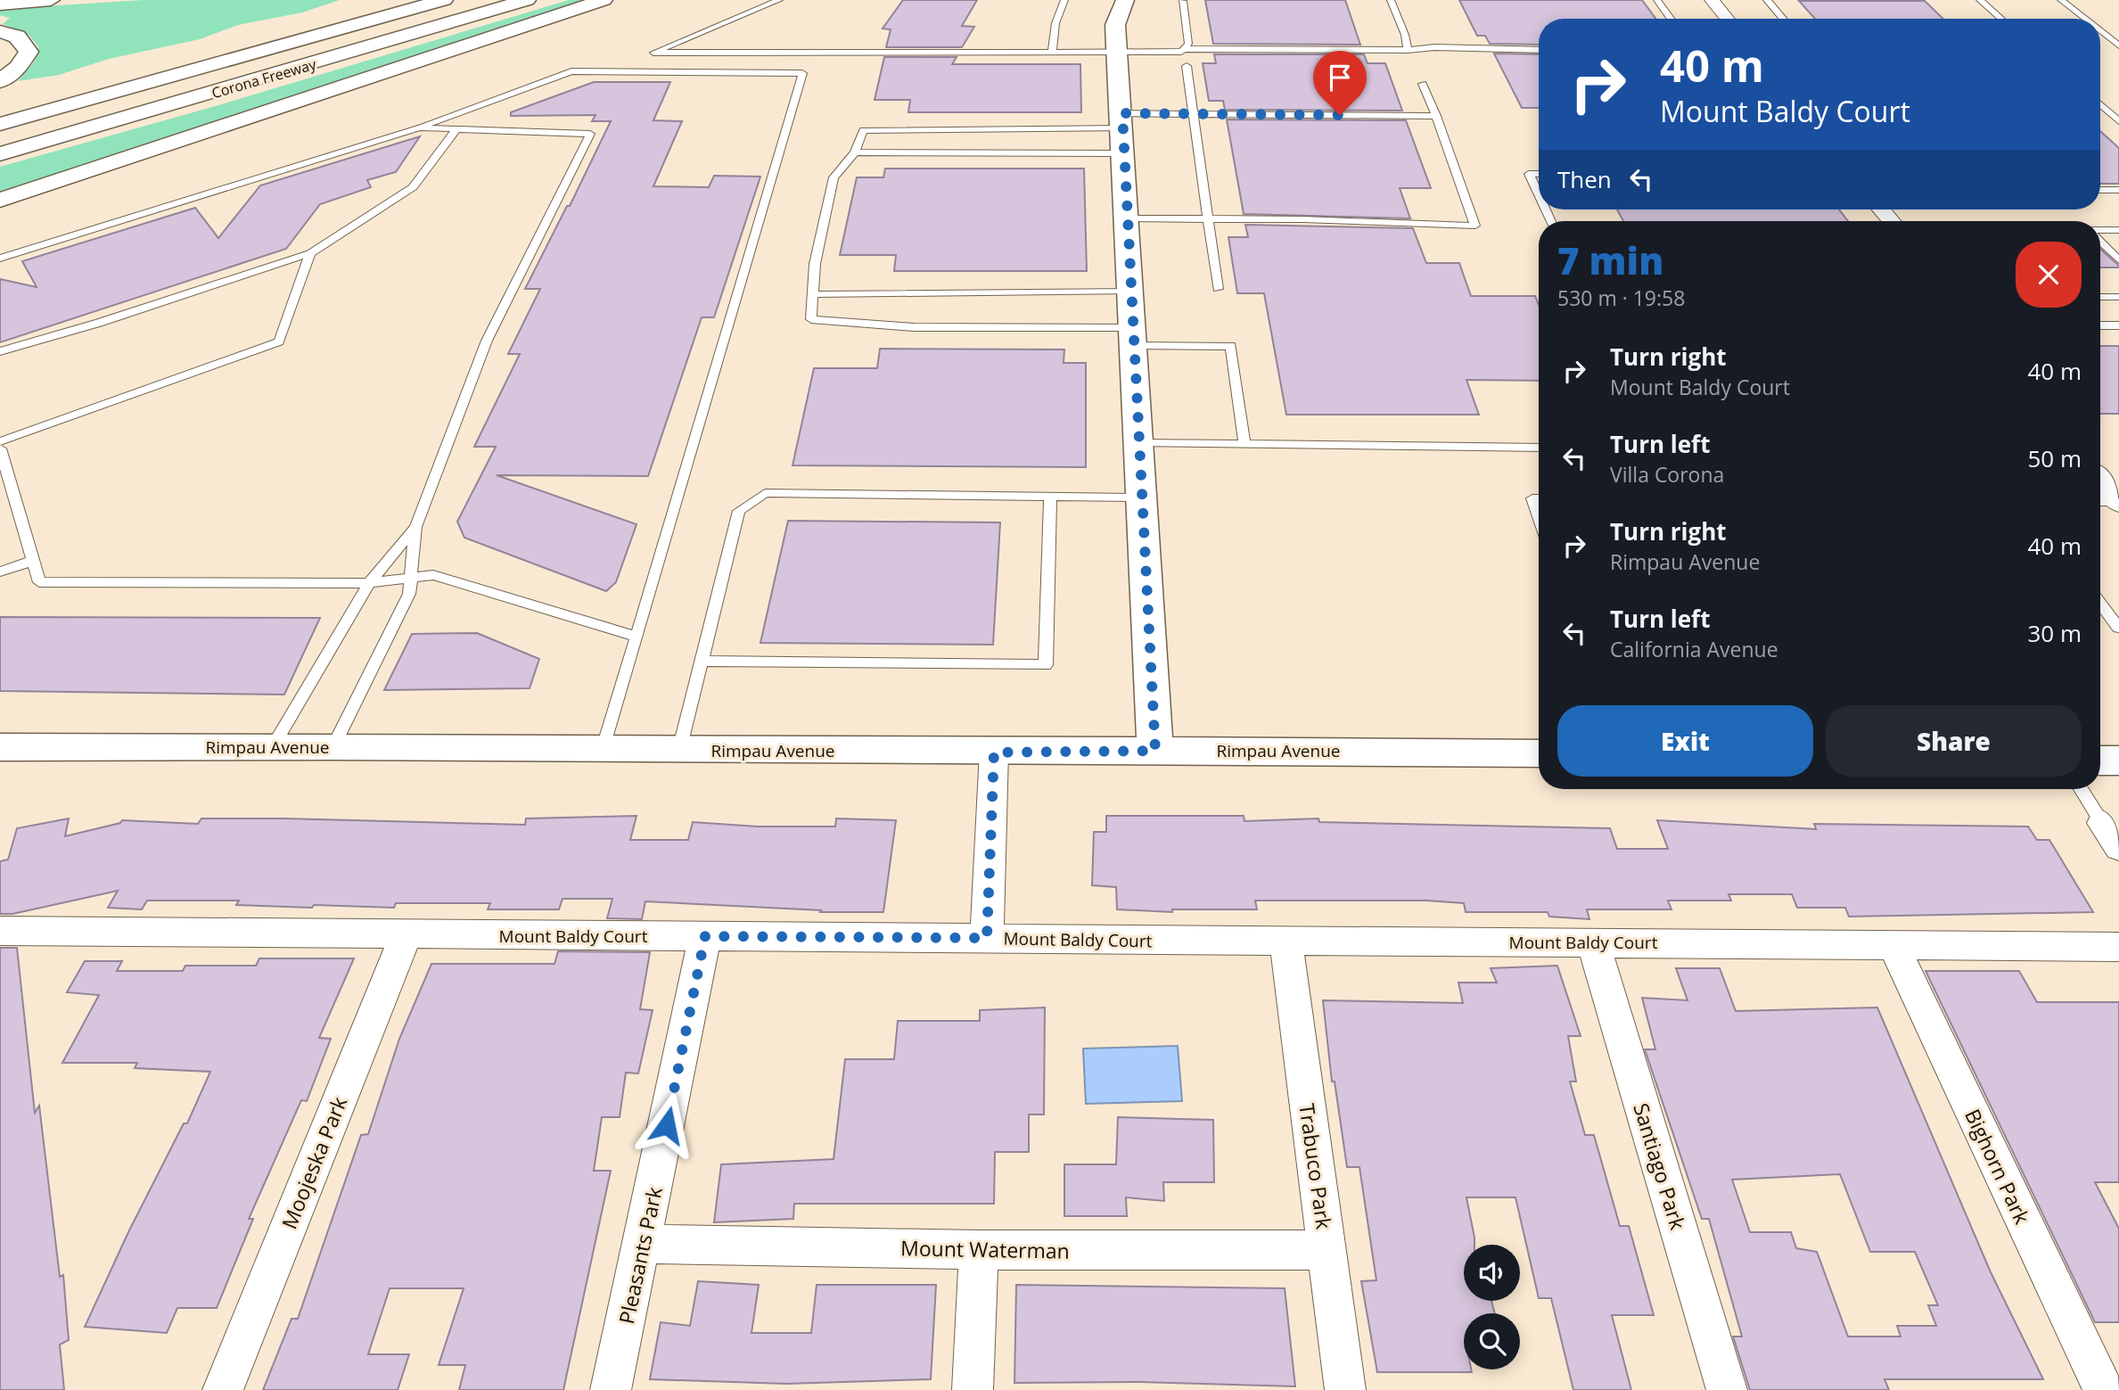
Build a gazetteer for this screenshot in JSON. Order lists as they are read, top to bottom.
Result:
{
  "streets": {
    "main road": ["Corona Freeway", "Rimpau Avenue"],
    "street": [
      "Mount Baldy Court",
      "Moojeska Park",
      "Trabuco Park",
      "Santiago Park",
      "Bighorn Park",
      "Mount Waterman",
      "Pleasants Park"
    ]
  },
  "crossings": [
    ["Mount Baldy Court", "Moojeska Park"],
    ["Mount Baldy Court", "Trabuco Park"],
    ["Mount Baldy Court", "Santiago Park"],
    ["Mount Baldy Court", "Bighorn Park"],
    ["Mount Baldy Court", "Pleasants Park"],
    ["Trabuco Park", "Mount Waterman"],
    ["Mount Waterman", "Pleasants Park"]
  ],
  "page": {
    "turn": ["40 m", "Mount Baldy Court"],
    "then": "Then",
    "heading": ["7 min", "530 m · 19:58"],
    "list": [
      {
        "name": "Turn right",
        "note": "Mount Baldy Court",
        "value": "40 m"
      },
      {
        "name": "Turn left",
        "note": "Villa Corona",
        "value": "50 m"
      },
      {
        "name": "Turn right",
        "note": "Rimpau Avenue",
        "value": "40 m"
      },
      {
        "name": "Turn left",
        "note": "California Avenue",
        "value": "30 m"
      }
    ],
    "buttons": ["Exit", "Share"]
  }
}
